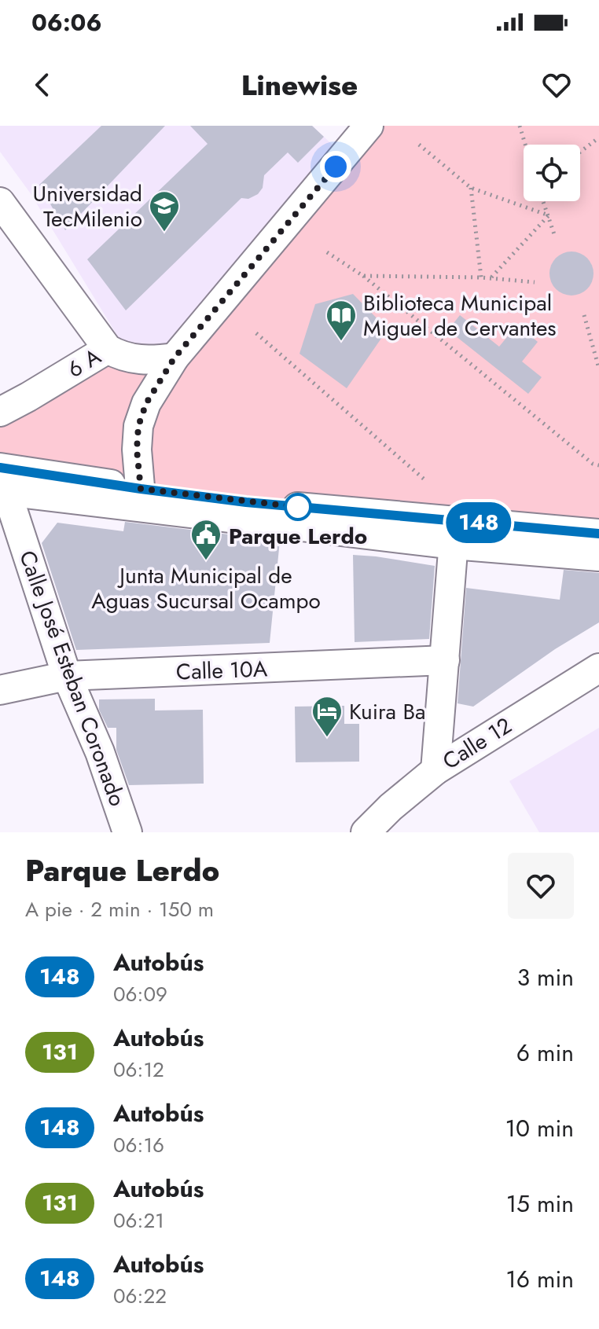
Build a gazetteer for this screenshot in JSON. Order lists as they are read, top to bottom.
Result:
{
  "streets": {
    "street": [
      "6 A",
      "Calle 10A",
      "Calle José Esteban Coronado",
      "Calle 12"
    ]
  },
  "crossings": [
    ["Calle 10A", "Calle José Esteban Coronado"]
  ],
  "places": {
    "school or university": ["Universidad TecMilenio"],
    "library": ["Biblioteca Municipal Miguel de Cervantes"],
    "other": ["Parque Lerdo"],
    "public building": ["Junta Municipal de Aguas Sucursal Ocampo"],
    "hotel": ["Kuira Ba"]
  },
  "lines": ["bus line 148"],
  "page": {
    "status": "06:06",
    "header": "Linewise",
    "on_map": "148",
    "heading": ["Parque Lerdo", "A pie · 2 min · 150 m"],
    "list": [
      {
        "mark": "148",
        "name": "Autobús",
        "note": "06:09",
        "value": "3 min"
      },
      {
        "mark": "131",
        "name": "Autobús",
        "note": "06:12",
        "value": "6 min"
      },
      {
        "mark": "148",
        "name": "Autobús",
        "note": "06:16",
        "value": "10 min"
      },
      {
        "mark": "131",
        "name": "Autobús",
        "note": "06:21",
        "value": "15 min"
      },
      {
        "mark": "148",
        "name": "Autobús",
        "note": "06:22",
        "value": "16 min"
      }
    ]
  }
}
